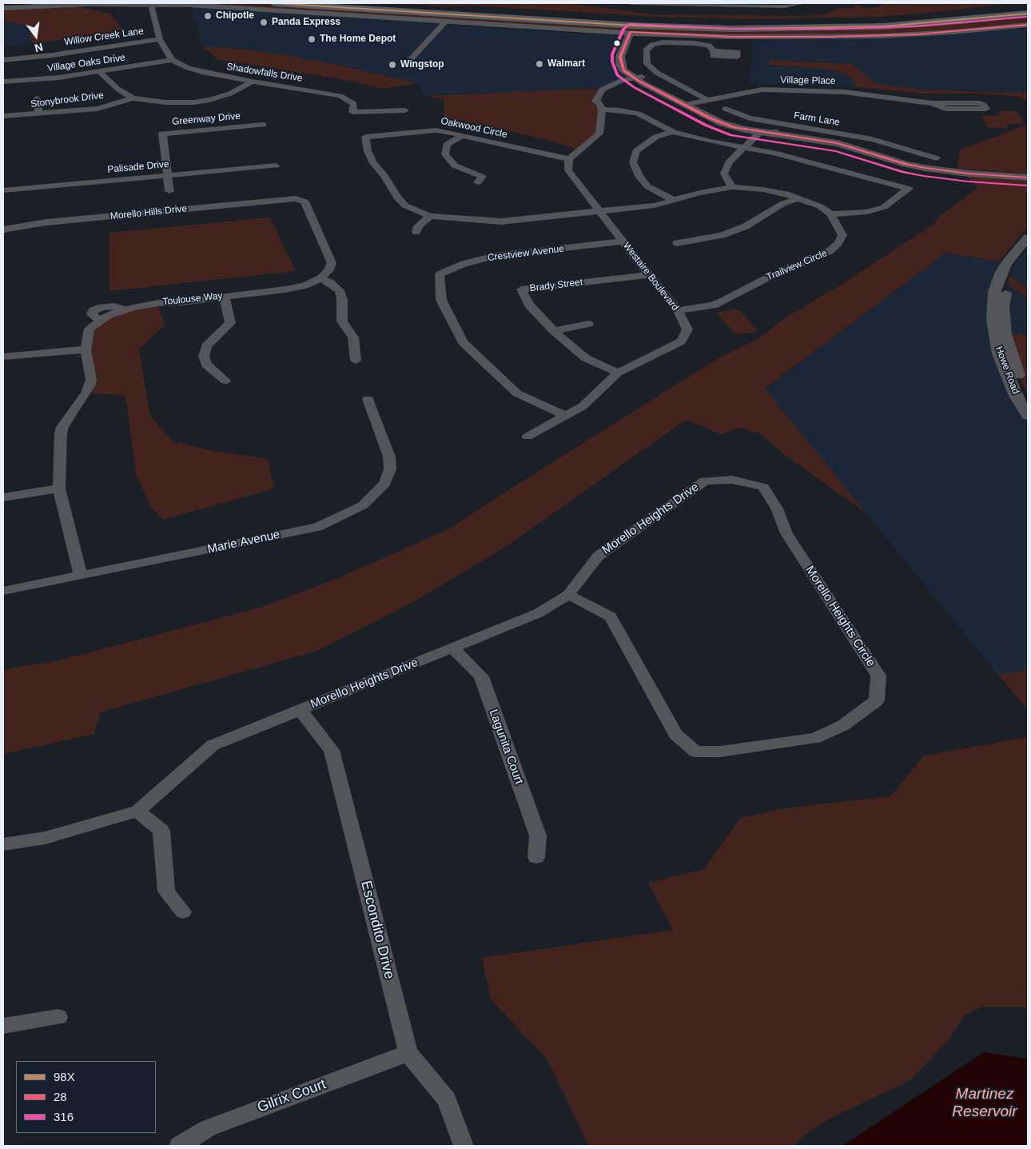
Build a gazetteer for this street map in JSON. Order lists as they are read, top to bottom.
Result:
{
  "streets": {
    "street": [
      "Willow Creek Lane",
      "Village Oaks Drive",
      "Shadowfalls Drive",
      "Village Place",
      "Stonybrook Drive",
      "Greenway Drive",
      "Farm Lane",
      "Oakwood Circle",
      "Palisade Drive",
      "Morello Hills Drive",
      "Crestview Avenue",
      "Trailview Circle",
      "Westaire Boulevard",
      "Brady Street",
      "Toulouse Way",
      "Howe Road",
      "Morello Heights Drive",
      "Marie Avenue",
      "Morello Heights Circle",
      "Lagunita Court",
      "Escondito Drive",
      "Gilrix Court"
    ]
  },
  "crossings": [
    ["Village Oaks Drive", "Shadowfalls Drive"],
    ["Greenway Drive", "Palisade Drive"],
    ["Oakwood Circle", "Westaire Boulevard"],
    ["Morello Hills Drive", "Toulouse Way"],
    ["Crestview Avenue", "Westaire Boulevard"],
    ["Trailview Circle", "Westaire Boulevard"],
    ["Westaire Boulevard", "Brady Street"],
    ["Morello Heights Drive", "Morello Heights Circle"],
    ["Morello Heights Drive", "Lagunita Court"],
    ["Morello Heights Drive", "Escondito Drive"],
    ["Escondito Drive", "Gilrix Court"]
  ],
  "water": ["Martinez Reservoir"],
  "places": [
    "Chipotle",
    "Panda Express",
    "The Home Depot",
    "Walmart",
    "Wingstop"
  ],
  "lines": ["transit line 98X", "transit line 316", "transit line 28"],
  "legend": ["98X", "28", "316"],
  "north": "bottom"
}
